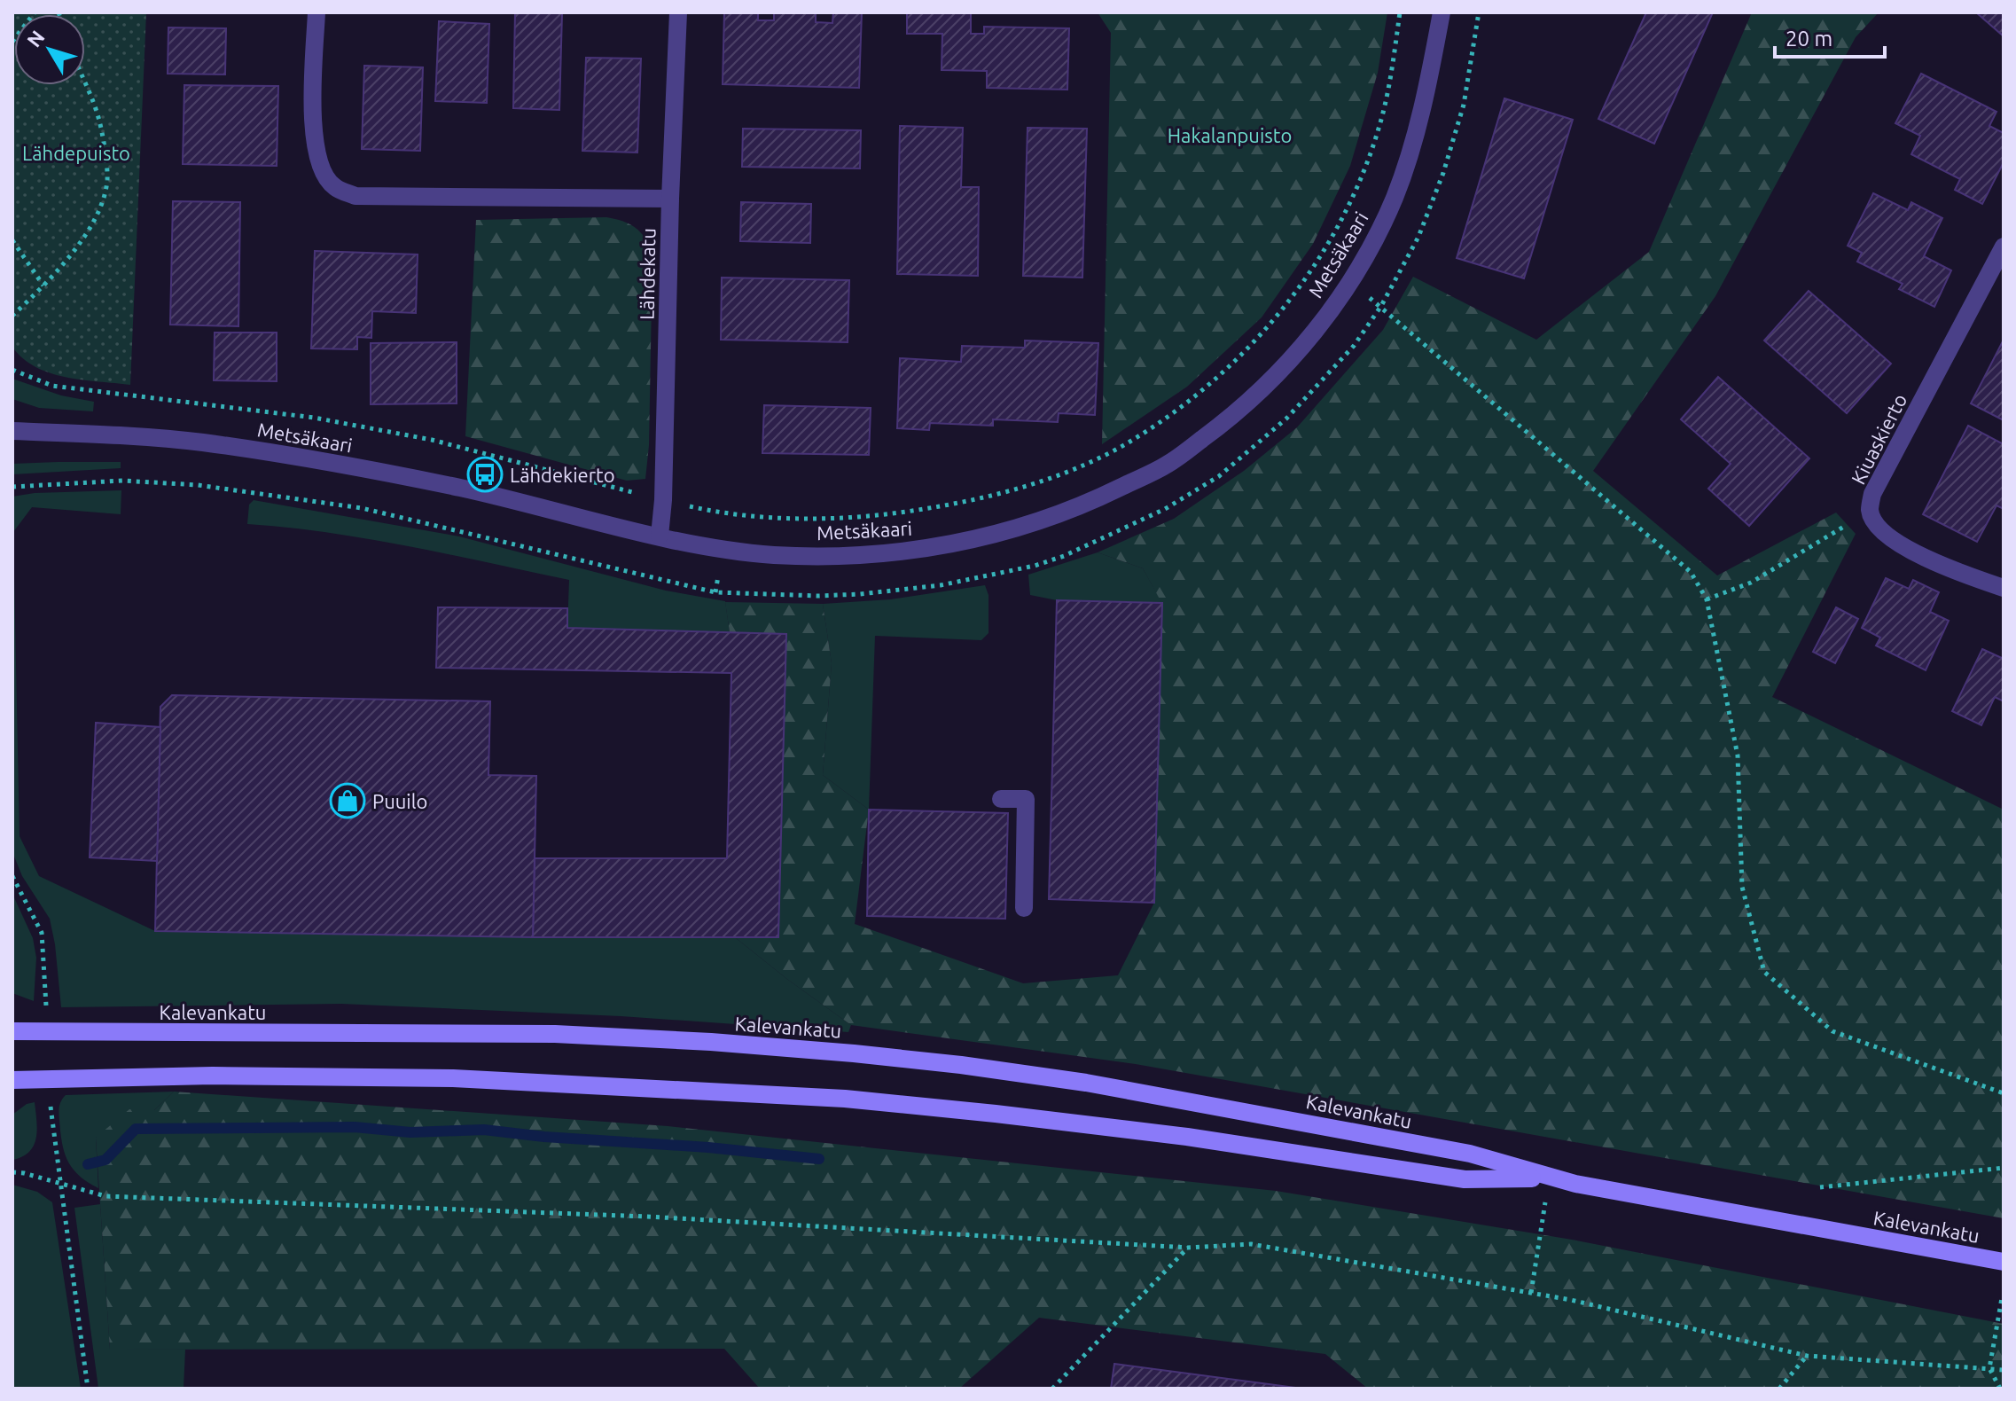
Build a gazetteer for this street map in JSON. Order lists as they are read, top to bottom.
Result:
{
  "streets": {
    "main road": ["Kalevankatu"],
    "street": ["Metsäkaari", "Lähdekatu", "Kiuaskierto"]
  },
  "crossings": [
    ["Metsäkaari", "Lähdekatu"]
  ],
  "parks": ["Hakalanpuisto", "Lähdepuisto"],
  "places": {
    "bus stop": ["Lähdekierto"],
    "shop": ["Puuilo"]
  },
  "scale_bar": "20 m",
  "north": "top left"
}
